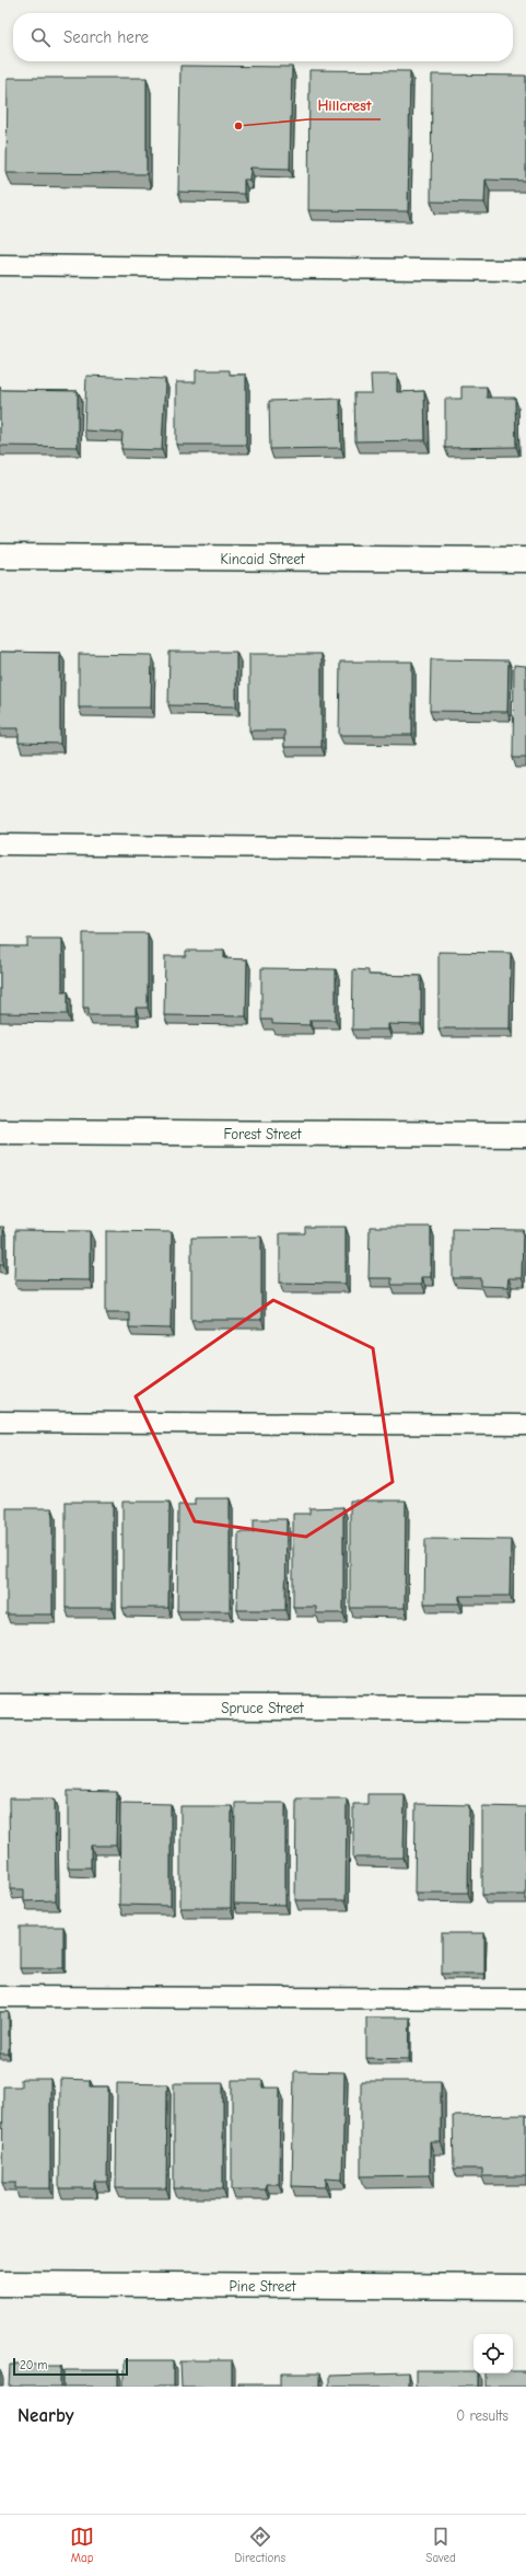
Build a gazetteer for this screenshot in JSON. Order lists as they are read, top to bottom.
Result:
{
  "streets": {
    "street": [
      "Kincaid Street",
      "Forest Street",
      "Spruce Street",
      "Pine Street"
    ]
  },
  "places": ["Hillcrest"],
  "scale_bar": "20 m",
  "page": {
    "search": "Search here",
    "scale": "20 m",
    "heading": ["Nearby", "0 results"],
    "nav": ["Map", "Directions", "Saved"]
  }
}
